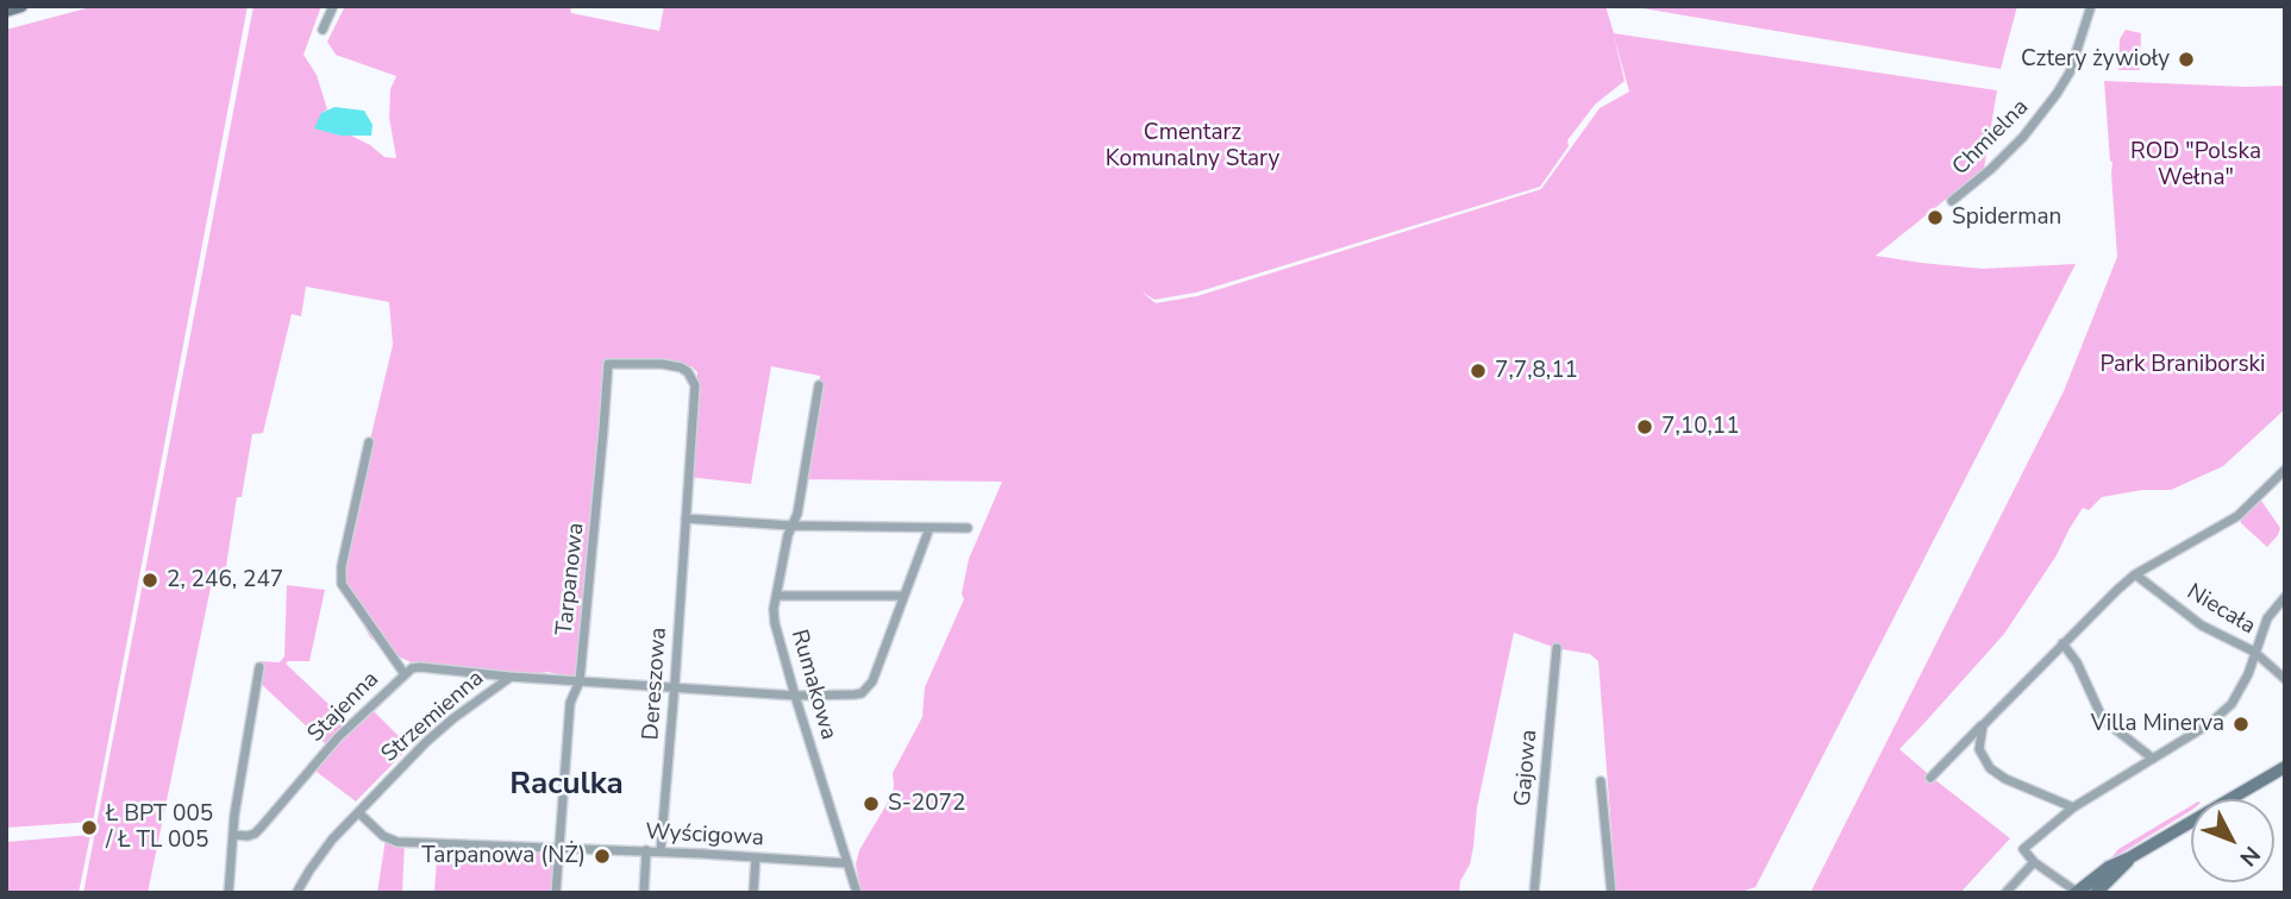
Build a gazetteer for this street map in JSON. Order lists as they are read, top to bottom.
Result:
{
  "streets": {
    "street": [
      "Chmielna",
      "Tarpanowa",
      "Niecała",
      "Dereszowa",
      "Rumakowa",
      "Stajenna",
      "Strzemienna",
      "Gajowa",
      "Wyścigowa"
    ]
  },
  "crossings": [
    ["Tarpanowa", "Dereszowa"],
    ["Tarpanowa", "Strzemienna"],
    ["Tarpanowa", "Wyścigowa"],
    ["Dereszowa", "Strzemienna"],
    ["Dereszowa", "Wyścigowa"],
    ["Rumakowa", "Strzemienna"],
    ["Rumakowa", "Wyścigowa"],
    ["Stajenna", "Strzemienna"],
    ["Strzemienna", "Wyścigowa"]
  ],
  "districts": ["Raculka"],
  "parks": ["Cmentarz Komunalny Stary", "ROD \"Polska Wełna\"", "Park Braniborski"],
  "places": [
    "Cztery żywioły",
    "Spiderman",
    "7,7,8,11",
    "7,10,11",
    "2, 246, 247",
    "Villa Minerva",
    "S-2072",
    "Ł BPT 005 / Ł TL 005",
    "Tarpanowa (NŻ)"
  ],
  "north": "bottom right"
}
